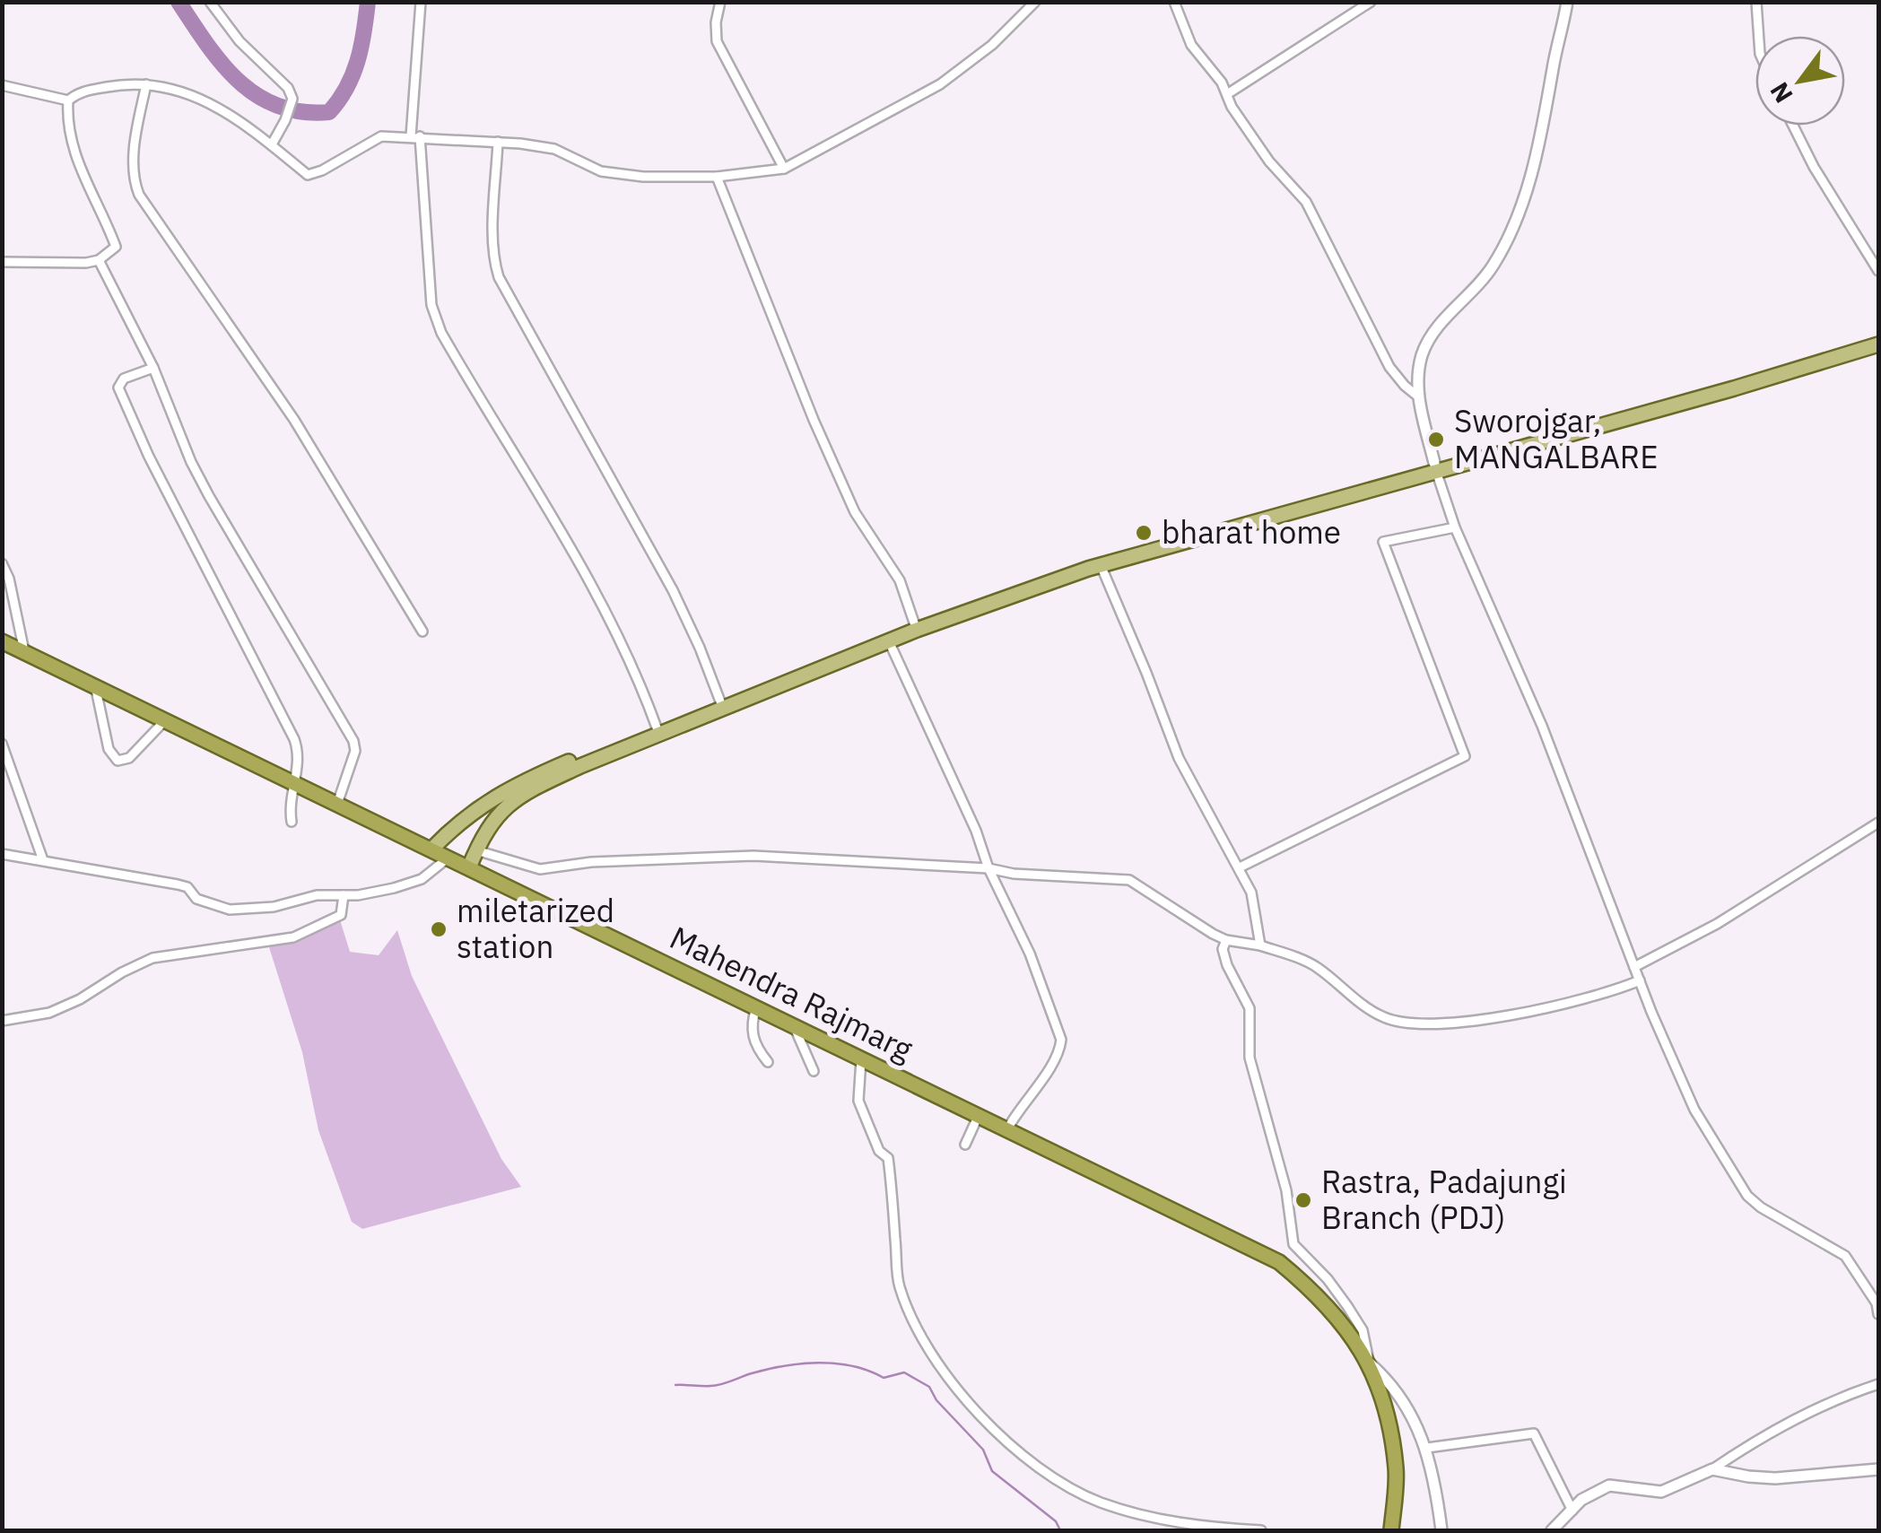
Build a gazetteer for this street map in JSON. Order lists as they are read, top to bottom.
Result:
{
  "streets": {
    "highway": ["Mahendra Rajmarg"]
  },
  "places": [
    "Sworojgar, MANGALBARE",
    "bharat home",
    "miletarized station",
    "Rastra, Padajungi Branch (PDJ)"
  ],
  "north": "bottom left"
}
